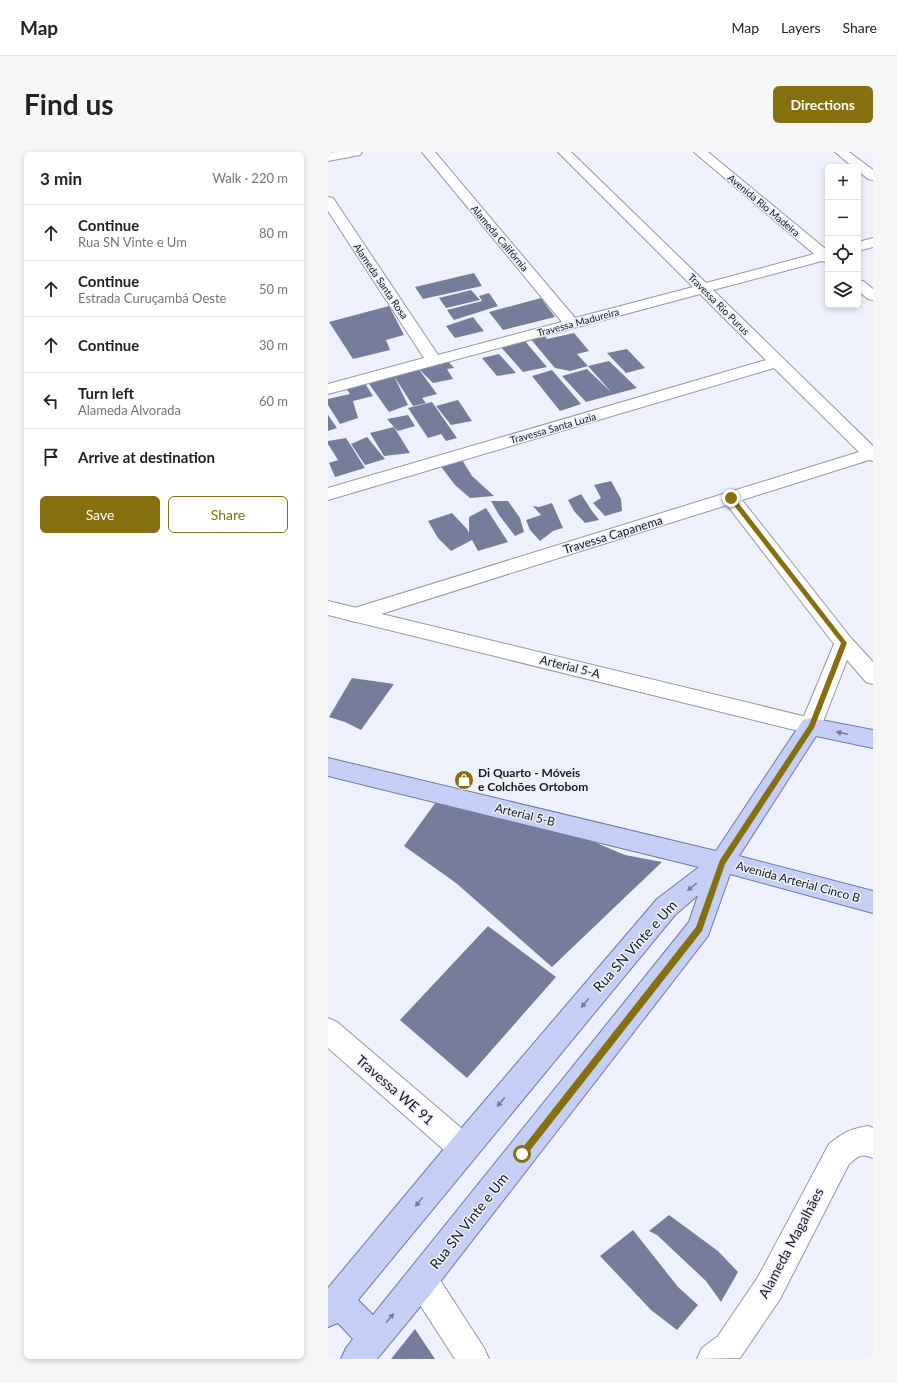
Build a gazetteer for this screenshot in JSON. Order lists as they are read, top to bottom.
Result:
{
  "streets": {
    "main road": ["Arterial 5-B", "Avenida Arterial Cinco B", "Rua SN Vinte e Um"],
    "street": [
      "Avenida Rio Madeira",
      "Alameda Califórnia",
      "Alameda Santa Rosa",
      "Travessa Rio Purus",
      "Travessa Madureira",
      "Travessa Santa Luzia",
      "Travessa Capanema",
      "Arterial 5-A",
      "Travessa WE 91",
      "Alameda Magalhães"
    ]
  },
  "crossings": [
    ["Alameda Califórnia", "Travessa Madureira"],
    ["Alameda Santa Rosa", "Travessa Madureira"],
    ["Travessa Rio Purus", "Travessa Madureira"],
    ["Travessa Rio Purus", "Travessa Santa Luzia"],
    ["Travessa Rio Purus", "Travessa Capanema"],
    ["Travessa Capanema", "Arterial 5-A"],
    ["Arterial 5-B", "Avenida Arterial Cinco B"],
    ["Arterial 5-B", "Rua SN Vinte e Um"],
    ["Avenida Arterial Cinco B", "Rua SN Vinte e Um"],
    ["Rua SN Vinte e Um", "Travessa WE 91"]
  ],
  "places": {
    "shop": ["Di Quarto - Móveis e Colchões Ortobom"]
  },
  "page": {
    "header": "Map",
    "nav": ["Map", "Layers", "Share"],
    "buttons": [
      "Directions",
      ["Save", "Share"]
    ],
    "title": "Find us",
    "heading": ["3 min", "Walk · 220 m"],
    "map_buttons": ["+", "−"],
    "list": [
      ["Continue", "Rua SN Vinte e Um", "80 m"],
      ["Continue", "Estrada Curuçambá Oeste", "50 m"],
      ["Continue", "30 m"],
      ["Turn left", "Alameda Alvorada", "60 m"],
      "Arrive at destination"
    ]
  }
}
